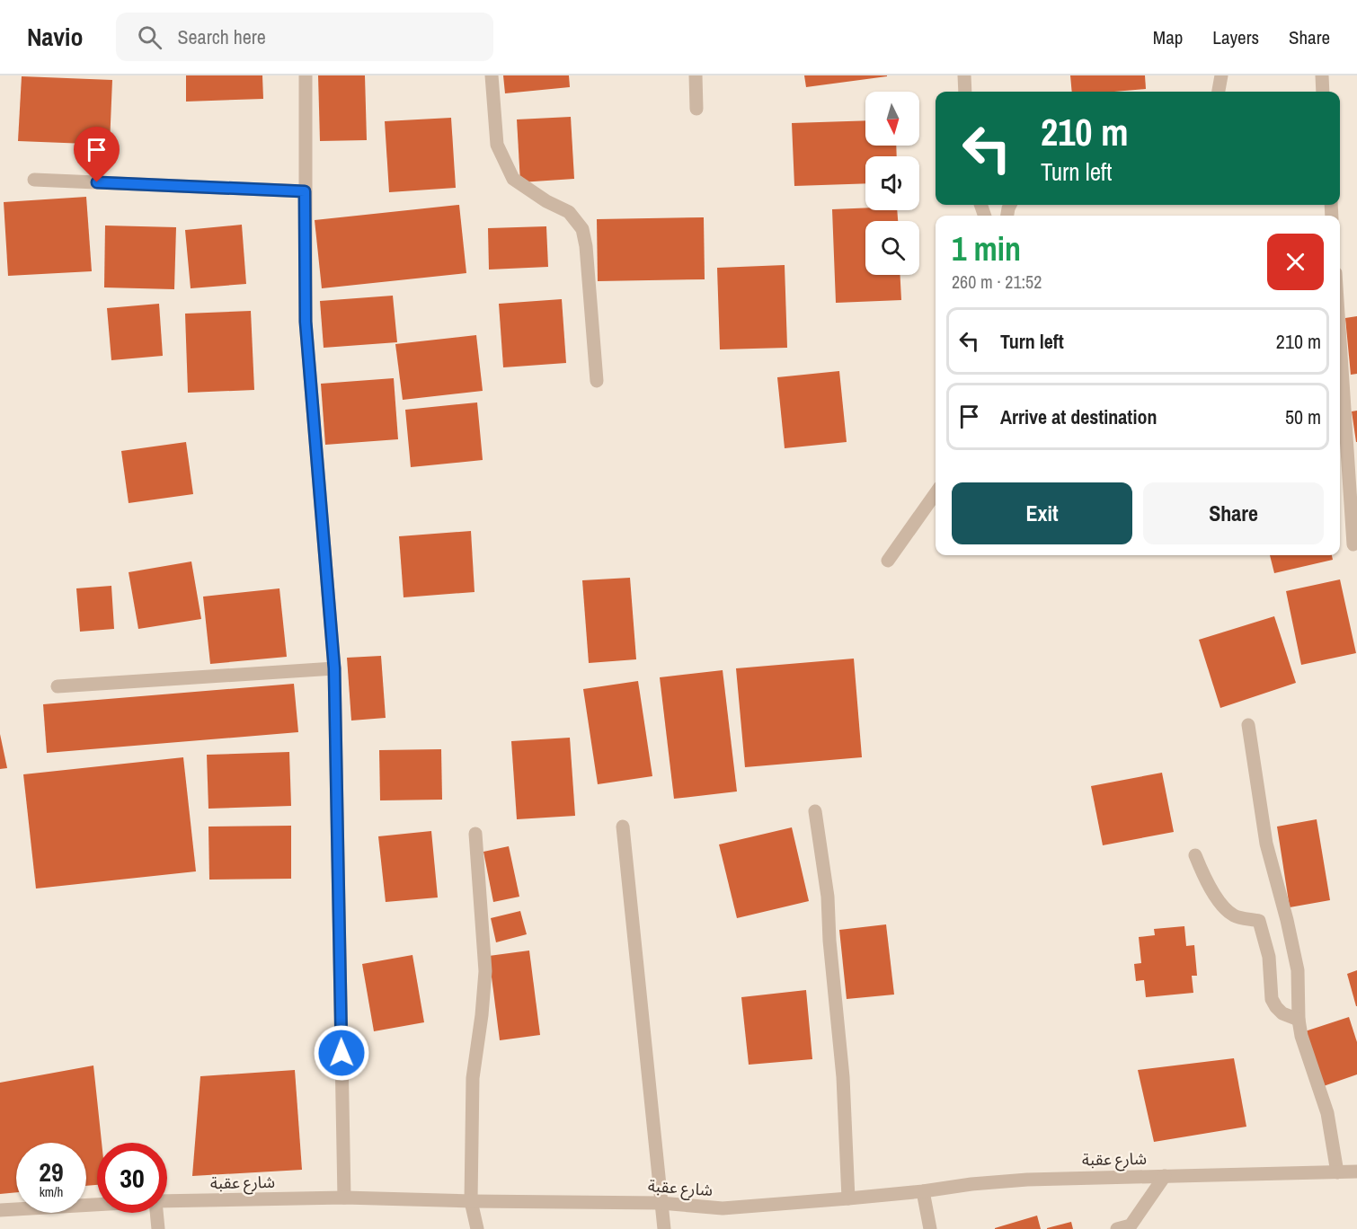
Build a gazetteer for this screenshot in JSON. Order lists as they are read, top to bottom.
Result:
{
  "streets": {
    "street": ["شارع عقبة"]
  },
  "north": "bottom",
  "page": {
    "header": "Navio",
    "search": "Search here",
    "nav": ["Map", "Layers", "Share"],
    "turn": ["210 m", "Turn left"],
    "heading": ["1 min", "260 m · 21:52"],
    "list": [
      {
        "name": "Turn left",
        "value": "210 m"
      },
      {
        "name": "Arrive at destination",
        "value": "50 m"
      }
    ],
    "buttons": ["Exit", "Share"],
    "speed": "29 km/h",
    "limit": "30"
  }
}
